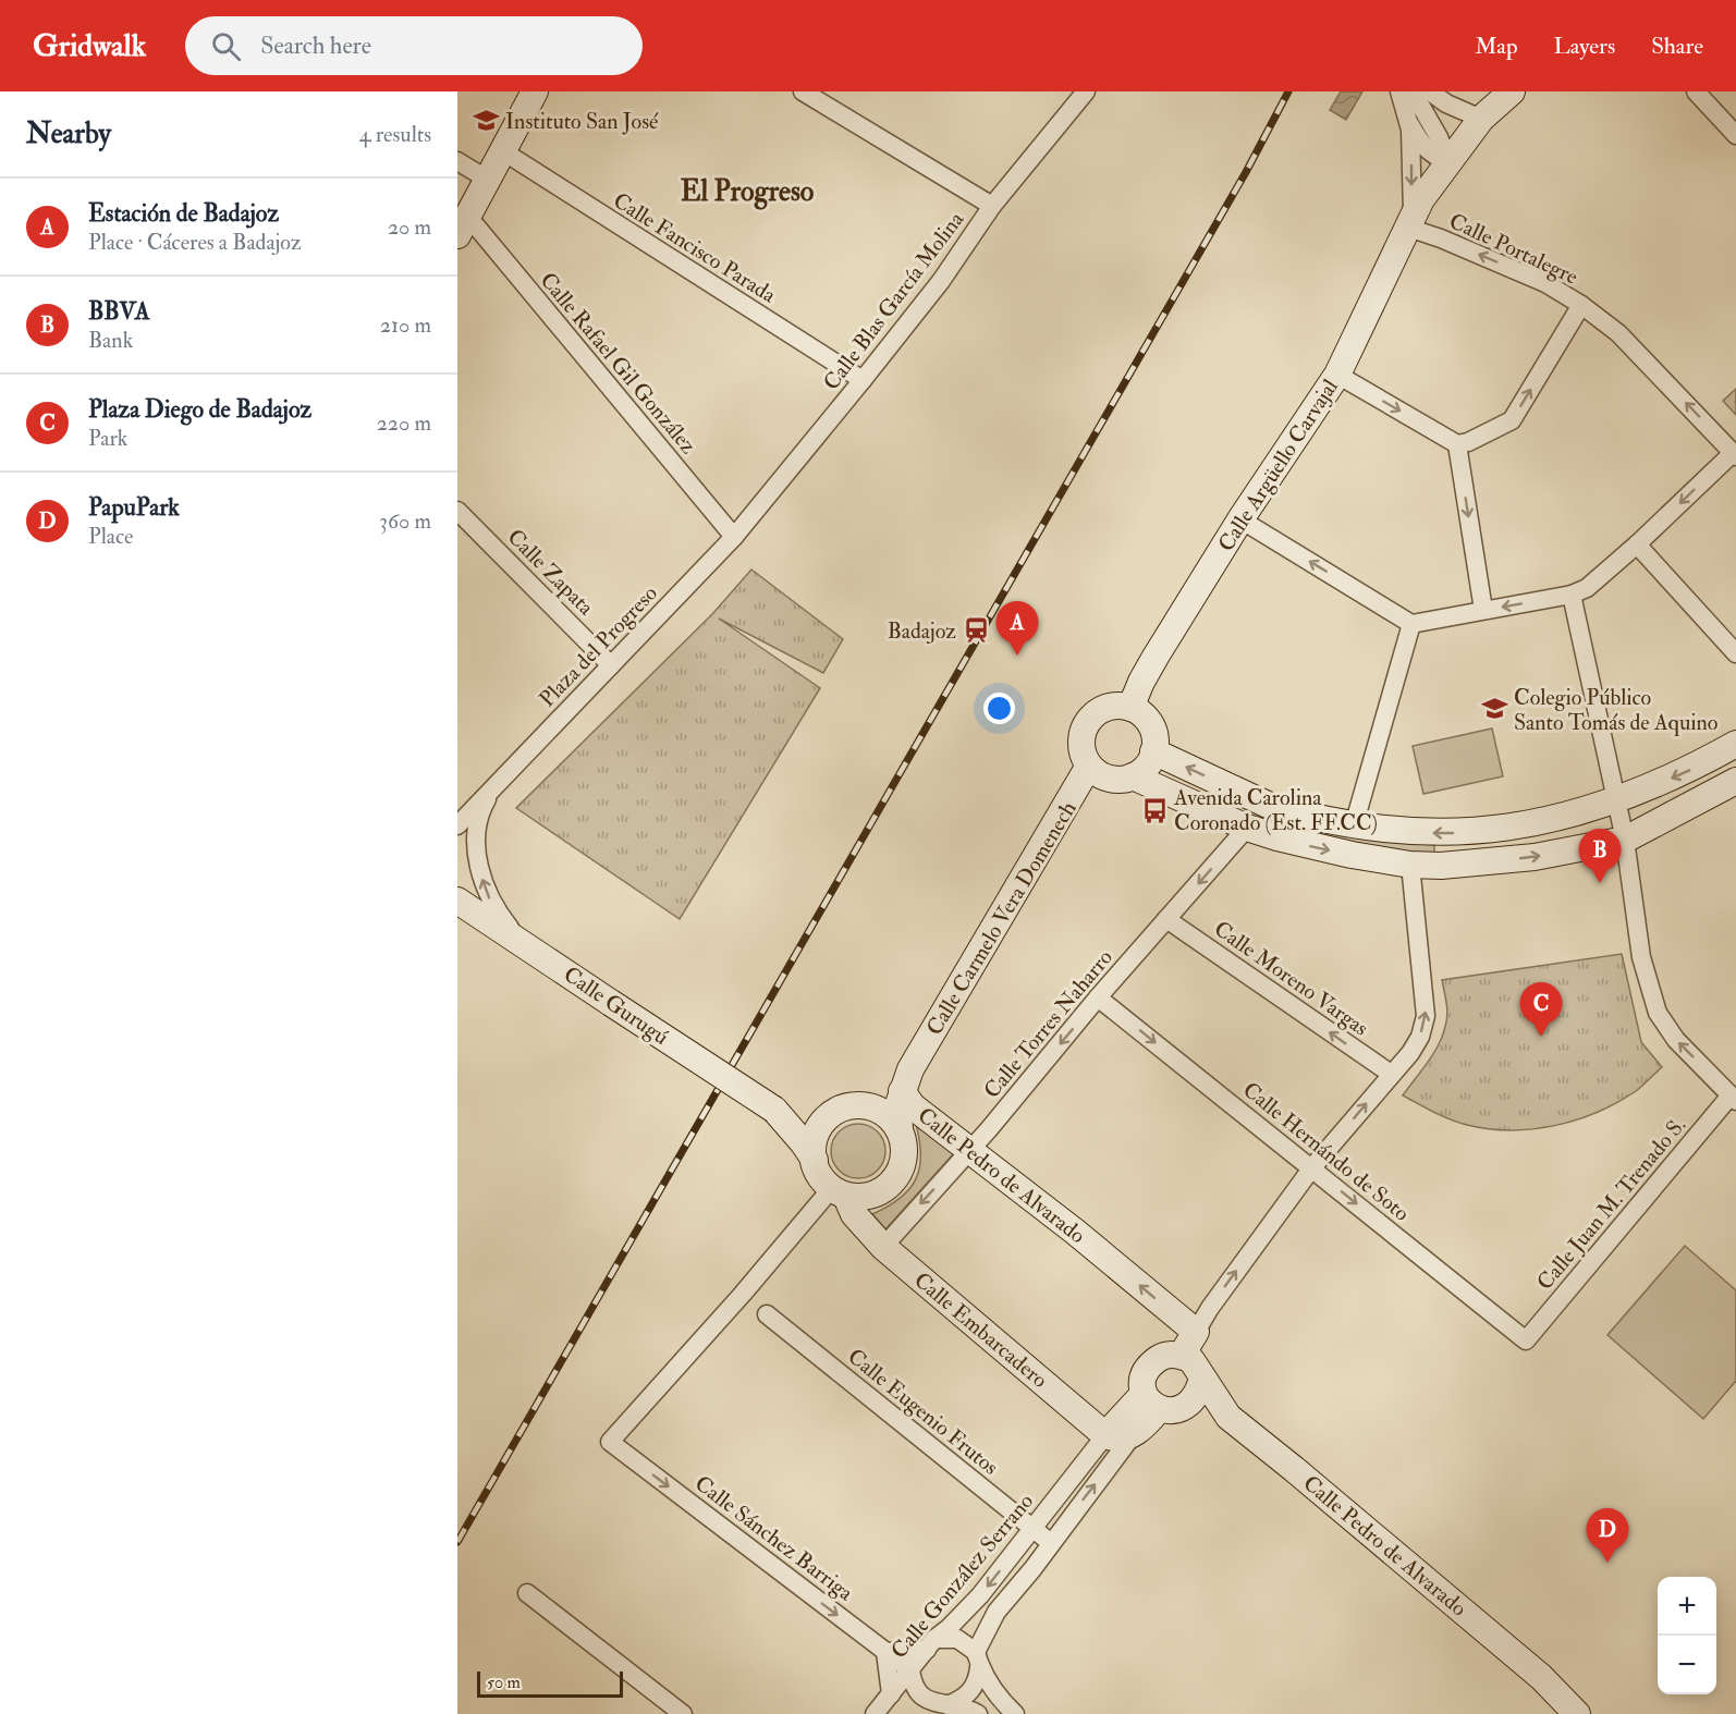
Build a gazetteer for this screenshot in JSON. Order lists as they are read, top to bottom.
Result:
{
  "streets": {
    "main road": [
      "Calle Argüello Carvajal",
      "Calle Carmelo Vera Domenech",
      "Calle Gurugú",
      "Calle Pedro de Alvarado",
      "Calle Embarcadero"
    ],
    "street": [
      "Calle Fancisco Parada",
      "Calle Portalegre",
      "Calle Blas García Molina",
      "Calle Rafael Gil González",
      "Calle Zapata",
      "Plaza del Progreso",
      "Calle Moreno Vargas",
      "Calle Torres Naharro",
      "Calle Hernándo de Soto",
      "Calle Juan M. Trenado S.",
      "Calle Eugenio Frutos",
      "Calle Sánchez Barriga",
      "Calle González Serrano"
    ]
  },
  "crossings": [
    ["Calle Fancisco Parada", "Calle Blas García Molina"],
    ["Calle Portalegre", "Calle Argüello Carvajal"],
    ["Calle Blas García Molina", "Calle Rafael Gil González"],
    ["Calle Blas García Molina", "Plaza del Progreso"],
    ["Calle Rafael Gil González", "Plaza del Progreso"],
    ["Calle Argüello Carvajal", "Calle Carmelo Vera Domenech"],
    ["Calle Zapata", "Plaza del Progreso"],
    ["Plaza del Progreso", "Calle Gurugú"],
    ["Calle Carmelo Vera Domenech", "Calle Gurugú"],
    ["Calle Carmelo Vera Domenech", "Calle Pedro de Alvarado"],
    ["Calle Carmelo Vera Domenech", "Calle Embarcadero"],
    ["Calle Carmelo Vera Domenech", "Calle Sánchez Barriga"],
    ["Calle Moreno Vargas", "Calle Torres Naharro"],
    ["Calle Gurugú", "Calle Embarcadero"],
    ["Calle Gurugú", "Calle Sánchez Barriga"],
    ["Calle Torres Naharro", "Calle Hernándo de Soto"],
    ["Calle Torres Naharro", "Calle Pedro de Alvarado"],
    ["Calle Torres Naharro", "Calle Embarcadero"],
    ["Calle Hernándo de Soto", "Calle Juan M. Trenado S."],
    ["Calle Embarcadero", "Calle Sánchez Barriga"],
    ["Calle Embarcadero", "Calle González Serrano"],
    ["Calle Eugenio Frutos", "Calle González Serrano"],
    ["Calle Sánchez Barriga", "Calle González Serrano"]
  ],
  "one_way": [
    "Calle Portalegre",
    "Calle Moreno Vargas",
    "Calle Torres Naharro",
    "Calle Hernándo de Soto"
  ],
  "districts": ["El Progreso"],
  "places": {
    "school or university": ["Instituto San José", "Colegio Público Santo Tomás de Aquino"],
    "station": ["Badajoz"],
    "bus stop": ["Avenida Carolina Coronado (Est. FF.CC)"]
  },
  "scale_bar": "50 m",
  "page": {
    "header": "Gridwalk",
    "search": "Search here",
    "nav": ["Map", "Layers", "Share"],
    "heading": ["Nearby", "4 results"],
    "list": [
      {
        "mark": "A",
        "name": "Estación de Badajoz",
        "note": "Place · Cáceres a Badajoz",
        "value": "20 m"
      },
      {
        "mark": "B",
        "name": "BBVA",
        "note": "Bank",
        "value": "210 m"
      },
      {
        "mark": "C",
        "name": "Plaza Diego de Badajoz",
        "note": "Park",
        "value": "220 m"
      },
      {
        "mark": "D",
        "name": "PapuPark",
        "note": "Place",
        "value": "360 m"
      }
    ],
    "pins": [
      "A",
      "B",
      "C",
      "D"
    ],
    "map_buttons": ["+", "−"],
    "scale": "50 m"
  }
}
